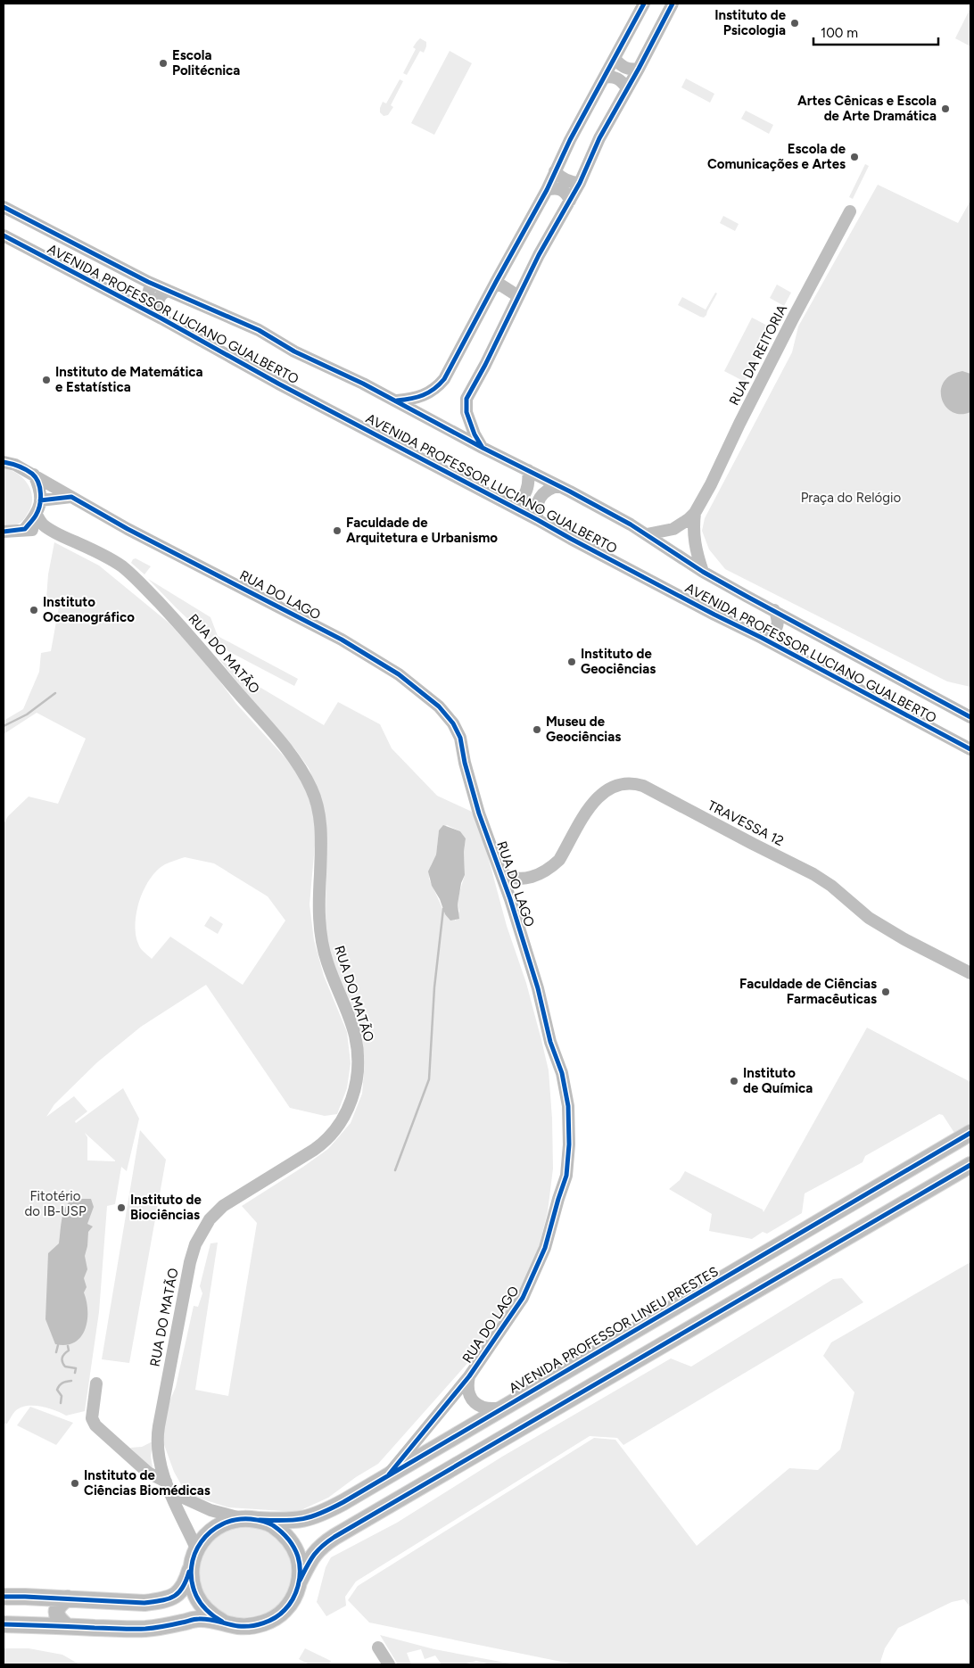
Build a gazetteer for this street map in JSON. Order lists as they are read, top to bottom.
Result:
{
  "streets": {
    "main road": ["AVENIDA PROFESSOR LINEU PRESTES"],
    "street": [
      "AVENIDA PROFESSOR LUCIANO GUALBERTO",
      "RUA DA REITORIA",
      "RUA DO LAGO",
      "RUA DO MATÃO",
      "TRAVESSA 12"
    ]
  },
  "crossings": [
    ["AVENIDA PROFESSOR LUCIANO GUALBERTO", "RUA DA REITORIA"],
    ["RUA DO LAGO", "TRAVESSA 12"],
    ["RUA DO LAGO", "AVENIDA PROFESSOR LINEU PRESTES"],
    ["RUA DO MATÃO", "AVENIDA PROFESSOR LINEU PRESTES"]
  ],
  "parks": ["Praça do Relógio", "Fitotério do IB-USP"],
  "places": [
    "Instituto de Psicologia",
    "Escola Politécnica",
    "Artes Cênicas e Escola de Arte Dramática",
    "Escola de Comunicações e Artes",
    "Instituto de Matemática e Estatística",
    "Faculdade de Arquitetura e Urbanismo",
    "Instituto Oceanográfico",
    "Instituto de Geociências",
    "Museu de Geociências",
    "Faculdade de Ciências Farmacêuticas",
    "Instituto de Química",
    "Instituto de Biociências",
    "Instituto de Ciências Biomédicas"
  ],
  "scale_bar": "100 m"
}
